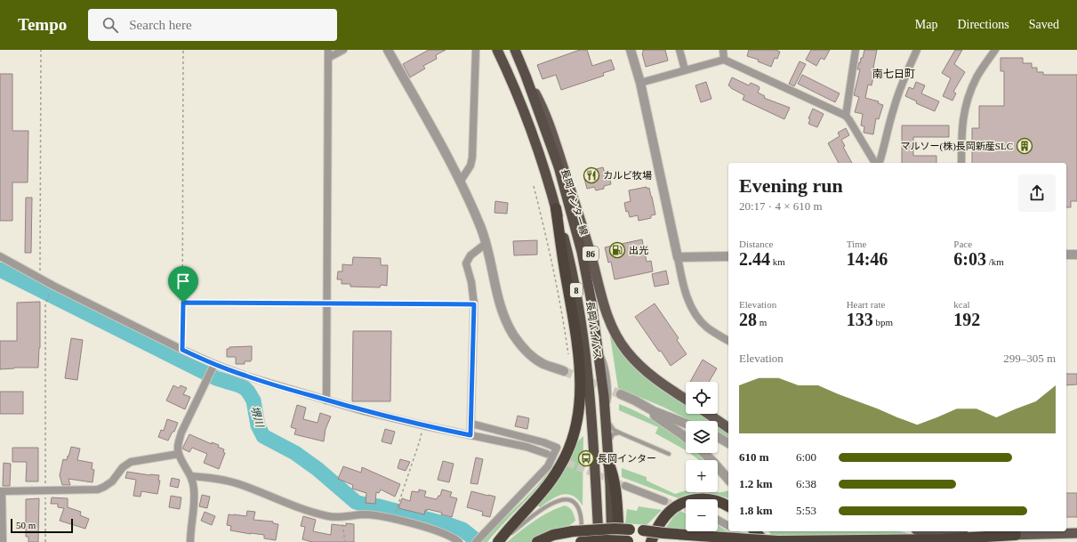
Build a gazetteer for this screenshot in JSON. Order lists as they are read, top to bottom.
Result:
{
  "streets": {
    "highway": ["8", "長岡バイパス"],
    "main road": ["長岡インター線", "86"]
  },
  "crossings": [
    ["長岡インター線", "長岡バイパス"]
  ],
  "districts": ["南七日町"],
  "water": ["堺川"],
  "places": {
    "building": ["マルソー(株)長岡新産SLC"],
    "restaurant": ["カルビ牧場"],
    "fuel station": ["出光"],
    "bus stop": ["長岡インター"]
  },
  "scale_bar": "50 m",
  "page": {
    "header": "Tempo",
    "search": "Search here",
    "nav": ["Map", "Directions", "Saved"],
    "heading": ["Evening run", "20:17 · 4 × 610 m"],
    "stats": [
      ["Distance", "2.44 km"],
      ["Time", "14:46"],
      ["Pace", "6:03 /km"],
      ["Elevation", "28 m"],
      ["Heart rate", "133 bpm"],
      ["kcal", "192"]
    ],
    "chart": ["Elevation", "299–305 m"],
    "map_buttons": ["+", "−"],
    "list": [
      {
        "name": "610 m",
        "note": "6:00"
      },
      {
        "name": "1.2 km",
        "note": "6:38"
      },
      {
        "name": "1.8 km",
        "note": "5:53"
      }
    ],
    "scale": "50 m"
  }
}
